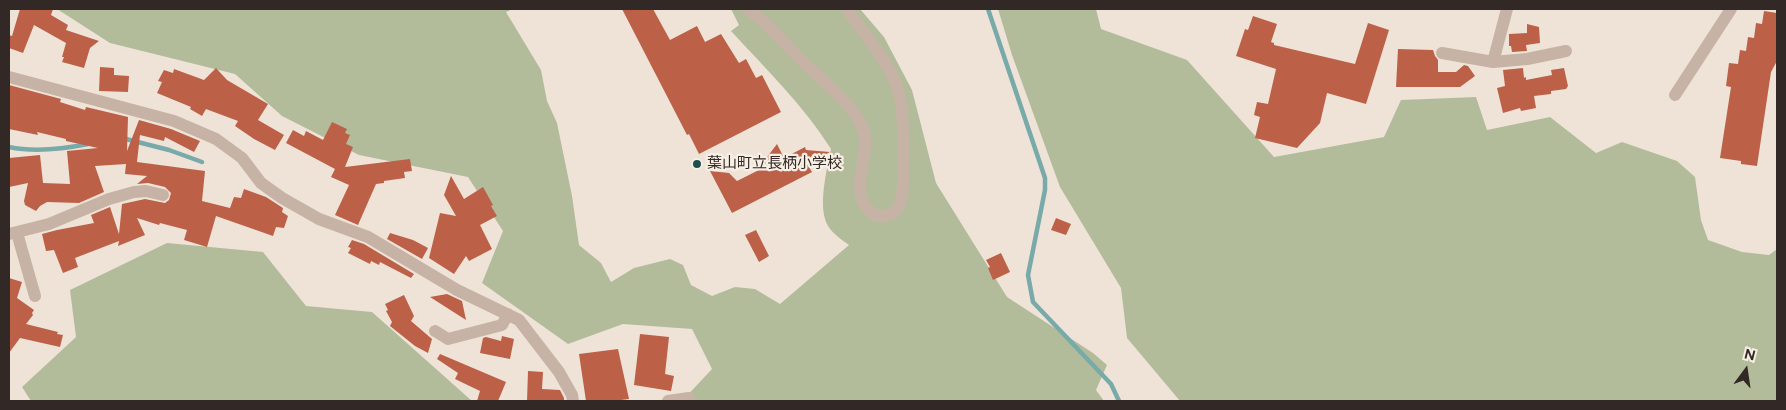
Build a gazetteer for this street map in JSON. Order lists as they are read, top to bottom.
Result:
{
  "places": ["葉山町立長柄小学校"],
  "north": "top"
}
